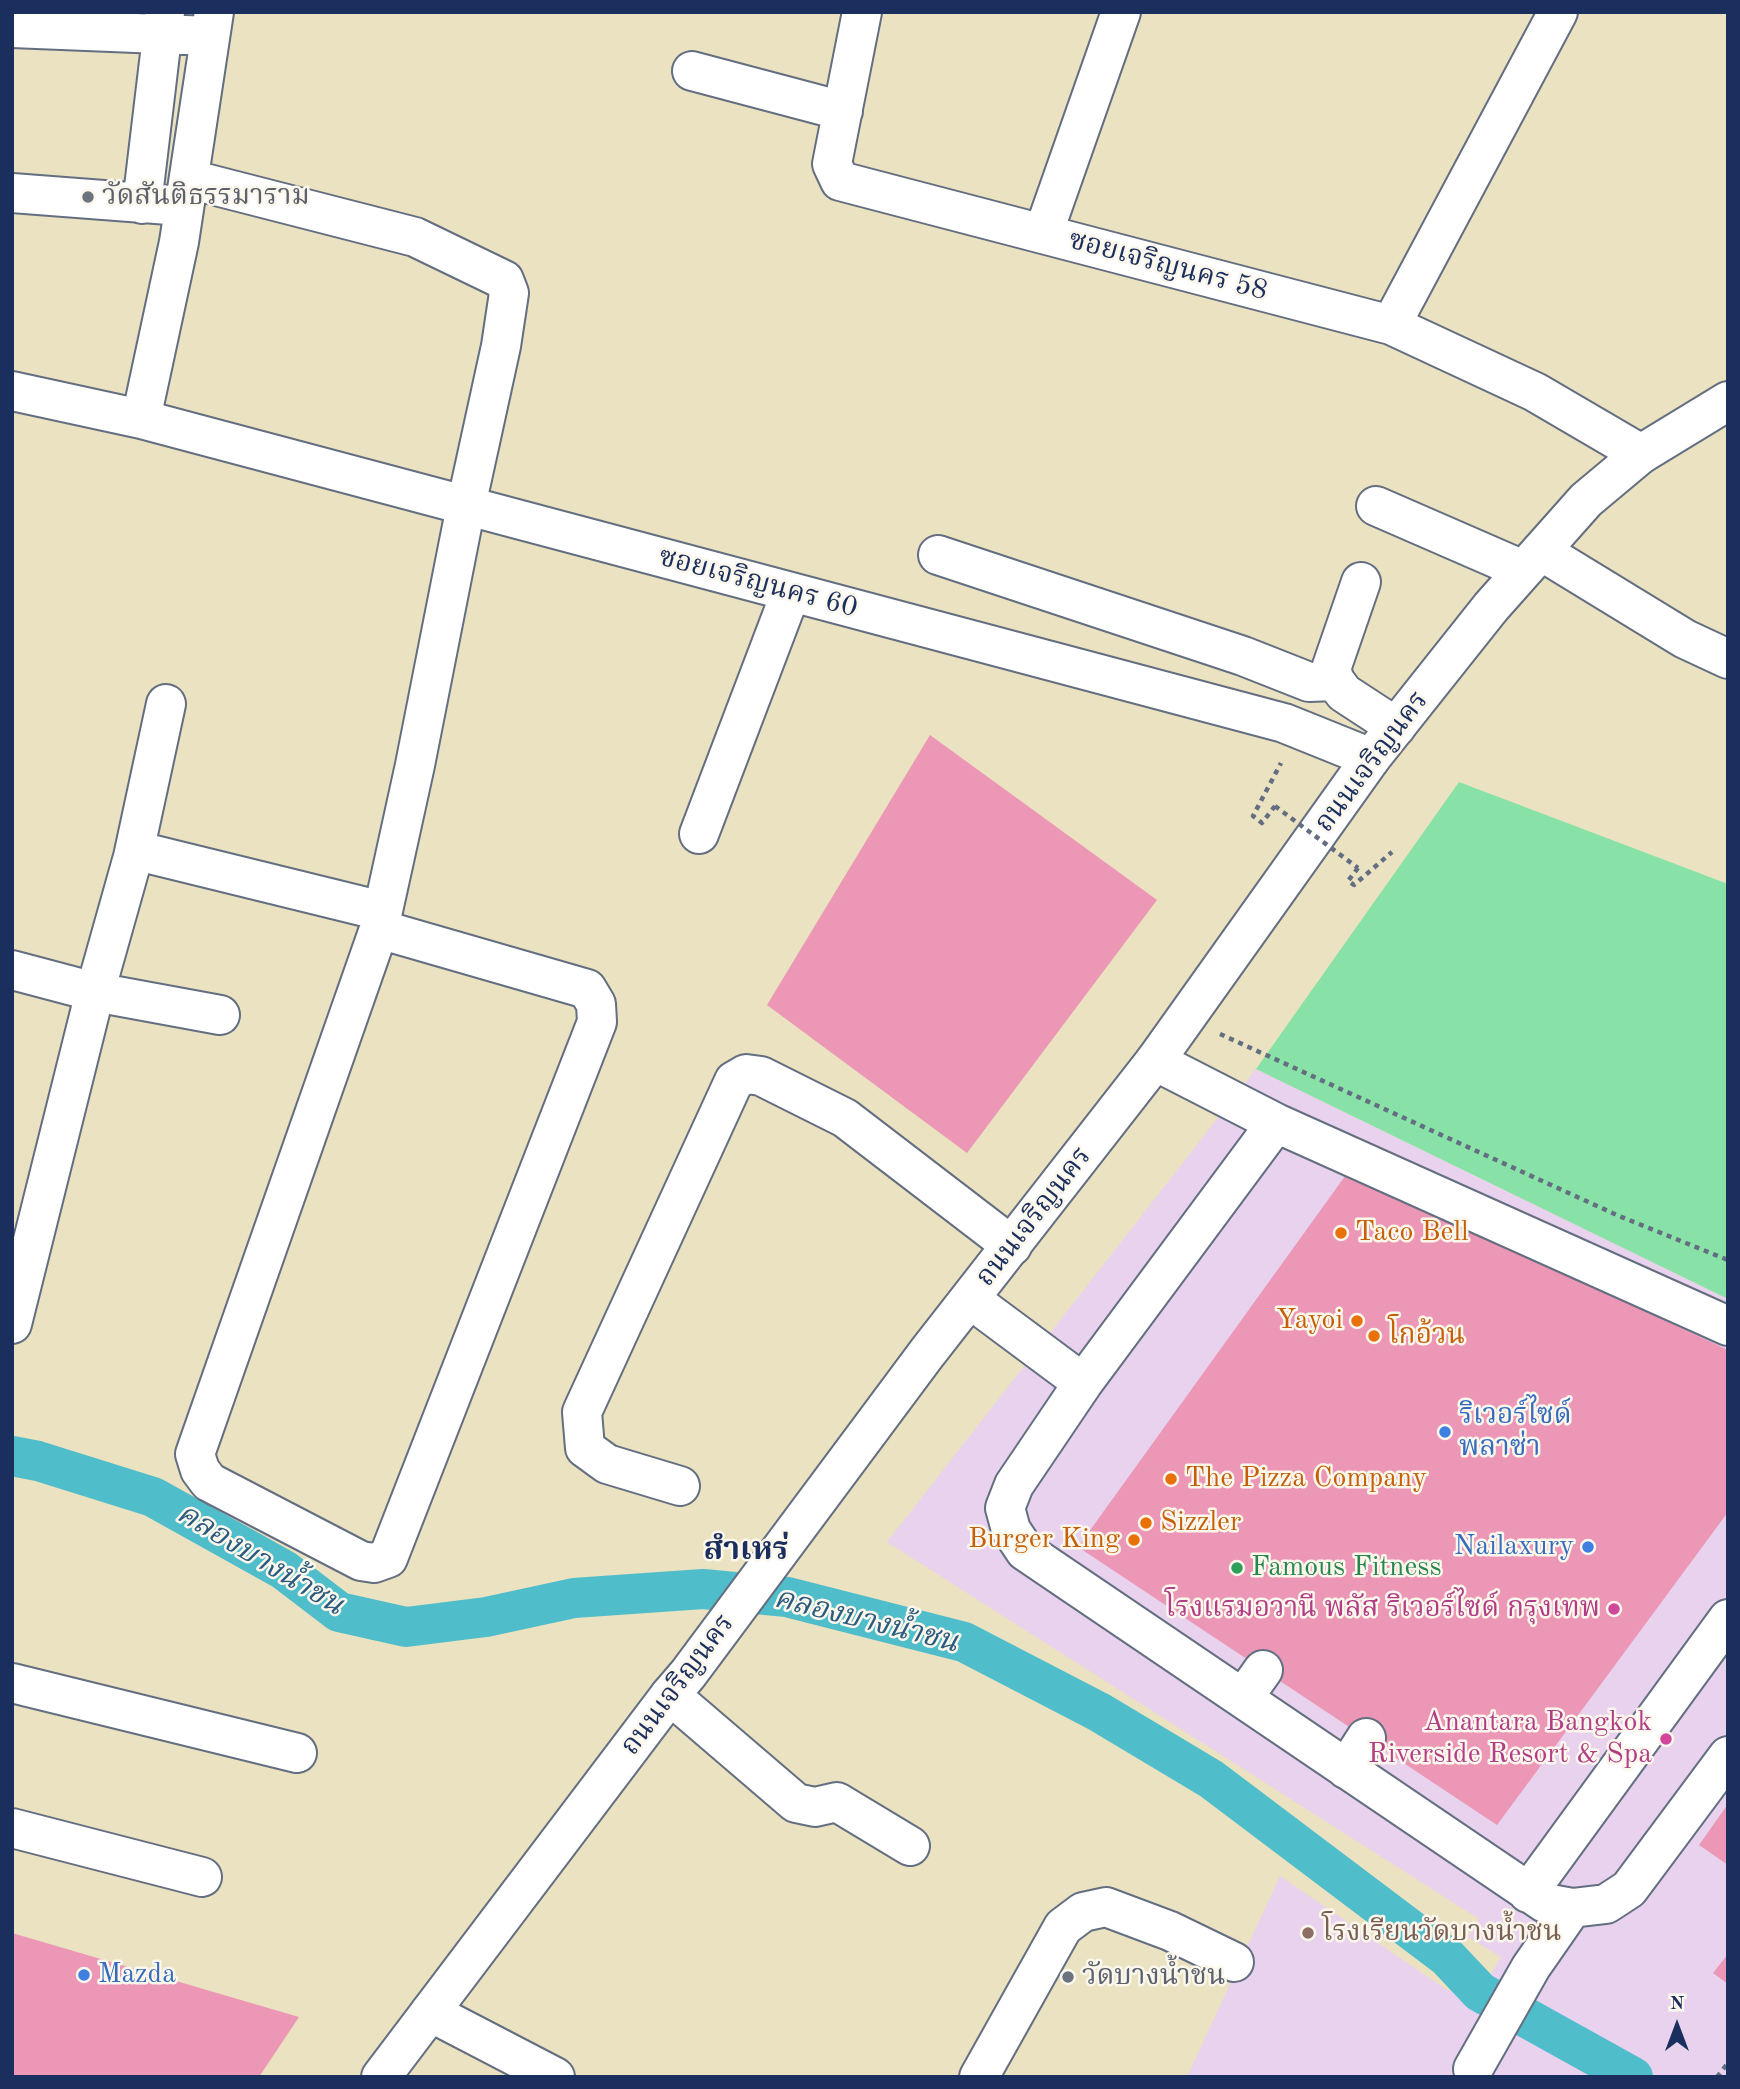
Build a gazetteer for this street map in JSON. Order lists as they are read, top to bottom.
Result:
{
  "streets": {
    "street": ["ซอยเจริญนคร 58", "ซอยเจริญนคร 60", "ถนนเจริญนคร"]
  },
  "crossings": [
    ["ซอยเจริญนคร 58", "ถนนเจริญนคร"],
    ["ซอยเจริญนคร 60", "ถนนเจริญนคร"]
  ],
  "districts": ["สำเหร่"],
  "water": ["คลองบางน้ำชน"],
  "places": [
    "วัดสันติธรรมาราม",
    "Taco Bell",
    "Yayoi",
    "โกอ้วน",
    "ริเวอร์ไซด์ พลาซ่า",
    "The Pizza Company",
    "Sizzler",
    "Burger King",
    "Nailaxury",
    "Famous Fitness",
    "โรงแรมอวานี พลัส ริเวอร์ไซด์ กรุงเทพ",
    "Anantara Bangkok Riverside Resort & Spa",
    "โรงเรียนวัดบางน้ำชน",
    "Mazda",
    "วัดบางน้ำชน"
  ],
  "north": "top"
}
